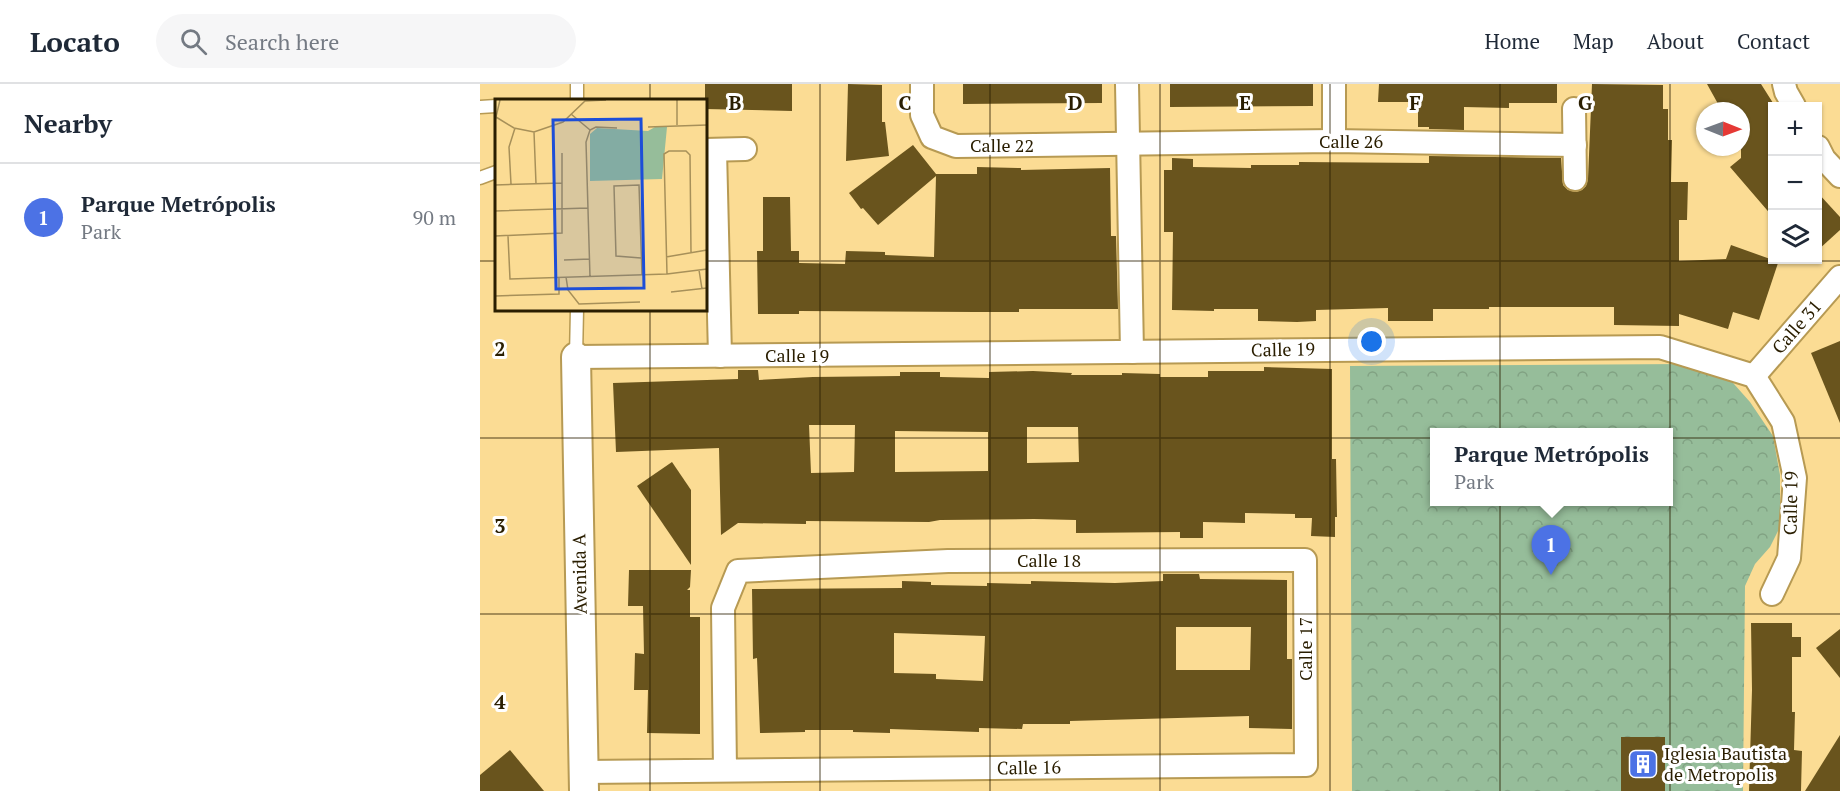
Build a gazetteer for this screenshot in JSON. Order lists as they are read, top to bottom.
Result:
{
  "streets": {
    "street": [
      "Calle 26",
      "Calle 22",
      "Calle 31",
      "Calle 19",
      "Calle 18",
      "Avenida A",
      "Calle 17",
      "Calle 16"
    ]
  },
  "crossings": [
    ["Calle 26", "Calle 22"],
    ["Calle 31", "Calle 19"],
    ["Calle 19", "Avenida A"],
    ["Calle 18", "Calle 17"],
    ["Calle 18", "Calle 16"],
    ["Calle 17", "Calle 16"]
  ],
  "places": {
    "building": ["Iglesia Bautista de Metropolis"]
  },
  "north": "right",
  "page": {
    "header": "Locato",
    "search": "Search here",
    "nav": [
      "Home",
      "Map",
      "About",
      "Contact"
    ],
    "heading": "Nearby",
    "map_buttons": ["+", "−"],
    "list": [
      {
        "mark": "1",
        "name": "Parque Metrópolis",
        "note": "Park",
        "value": "90 m"
      }
    ],
    "popup": ["Parque Metrópolis", "Park"],
    "pins": "1"
  },
  "grid": {
    "columns": [
      "B",
      "C",
      "D",
      "E",
      "F",
      "G"
    ],
    "rows": ["2", "3", "4"]
  }
}
